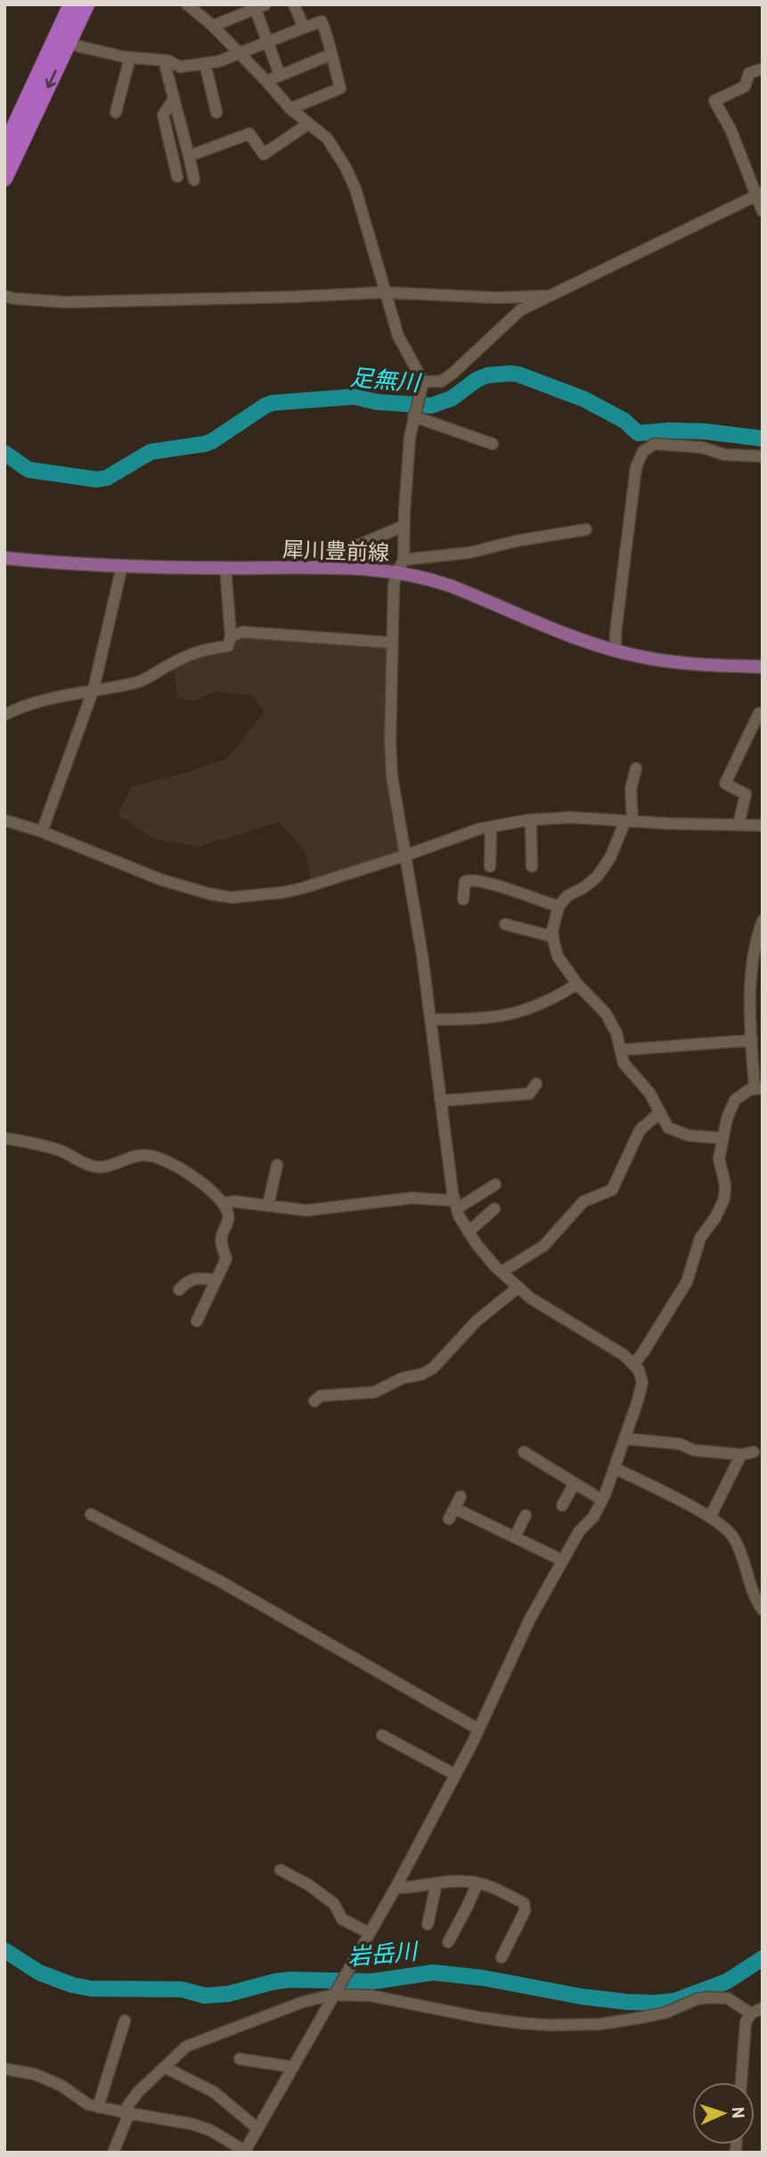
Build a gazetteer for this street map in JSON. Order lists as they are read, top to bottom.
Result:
{
  "streets": {
    "main road": ["犀川豊前線"]
  },
  "water": ["足無川", "岩岳川"],
  "north": "right"
}
